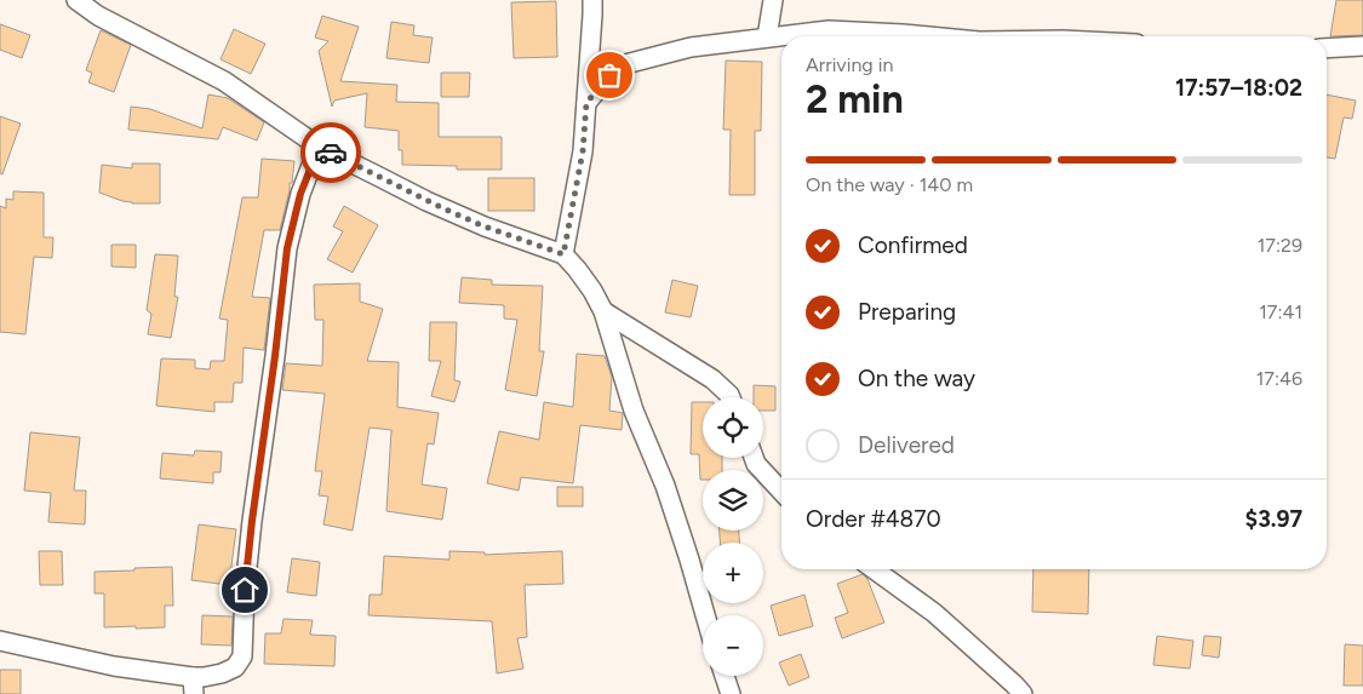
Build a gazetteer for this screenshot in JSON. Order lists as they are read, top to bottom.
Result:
{
  "page": {
    "heading": ["2 min", "Arriving in", "17:57–18:02"],
    "panel": ["Order #4870", "$3.97"],
    "bar": "On the way · 140 m",
    "list": [
      ["Confirmed", "17:29"],
      ["Preparing", "17:41"],
      ["On the way", "17:46"],
      "Delivered"
    ],
    "map_buttons": ["+", "−"]
  }
}
